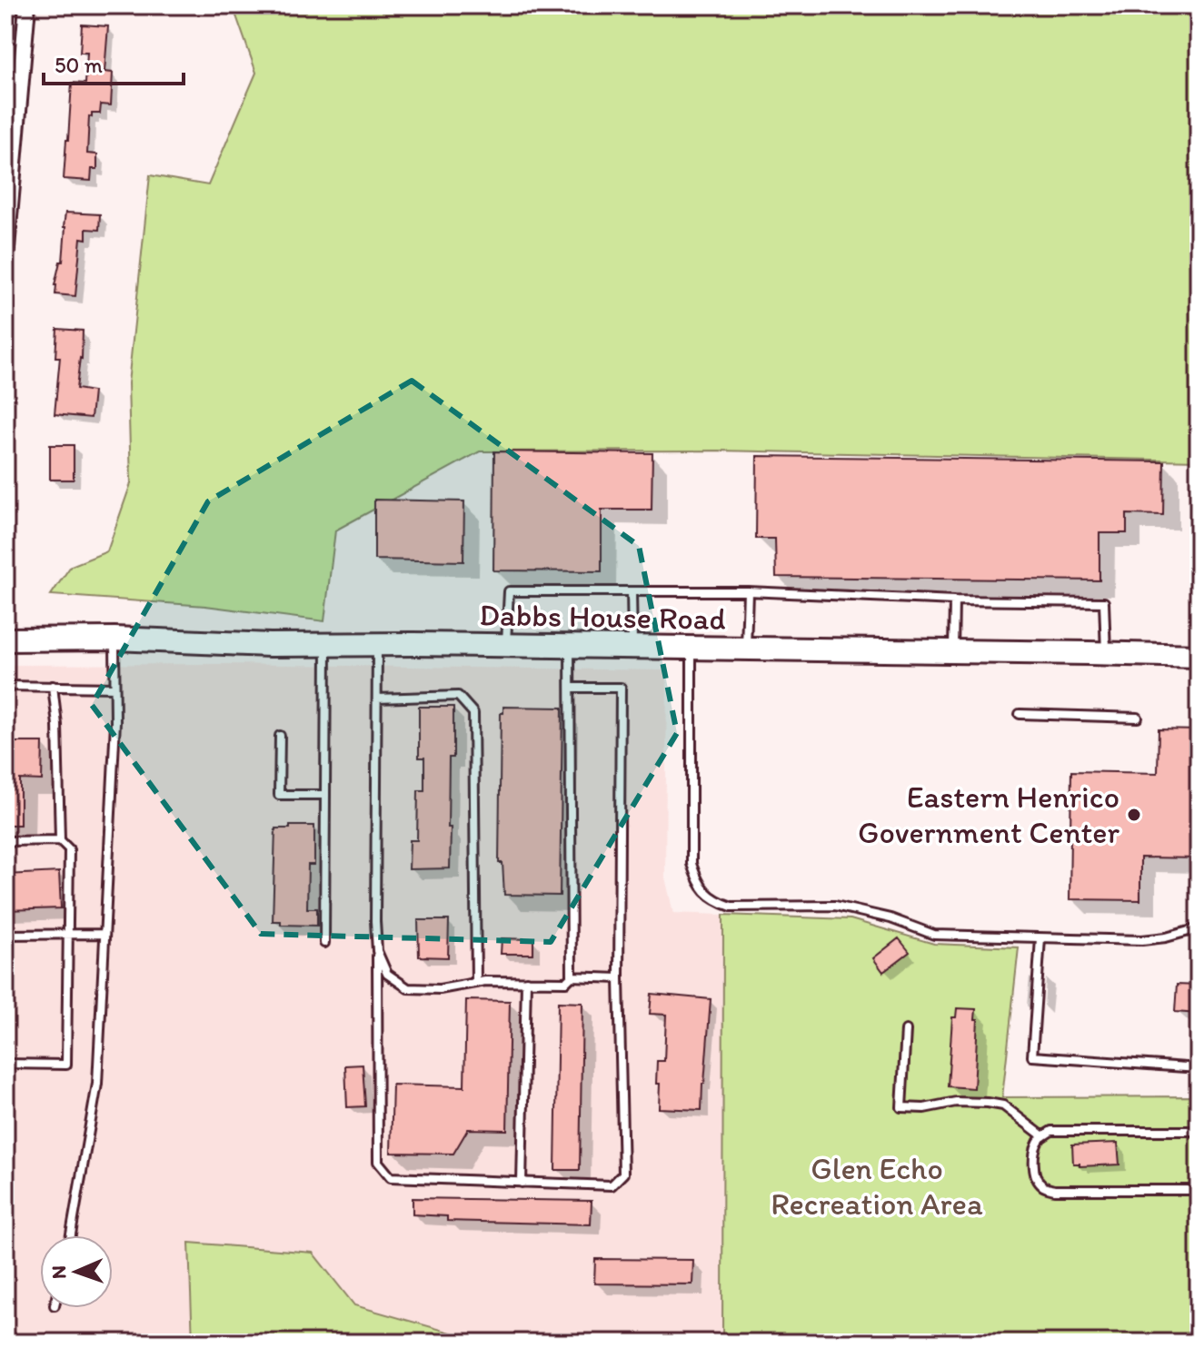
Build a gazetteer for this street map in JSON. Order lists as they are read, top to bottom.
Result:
{
  "streets": {
    "street": ["Dabbs House Road"]
  },
  "parks": ["Glen Echo Recreation Area"],
  "places": ["Eastern Henrico Government Center"],
  "scale_bar": "50 m",
  "north": "left"
}
